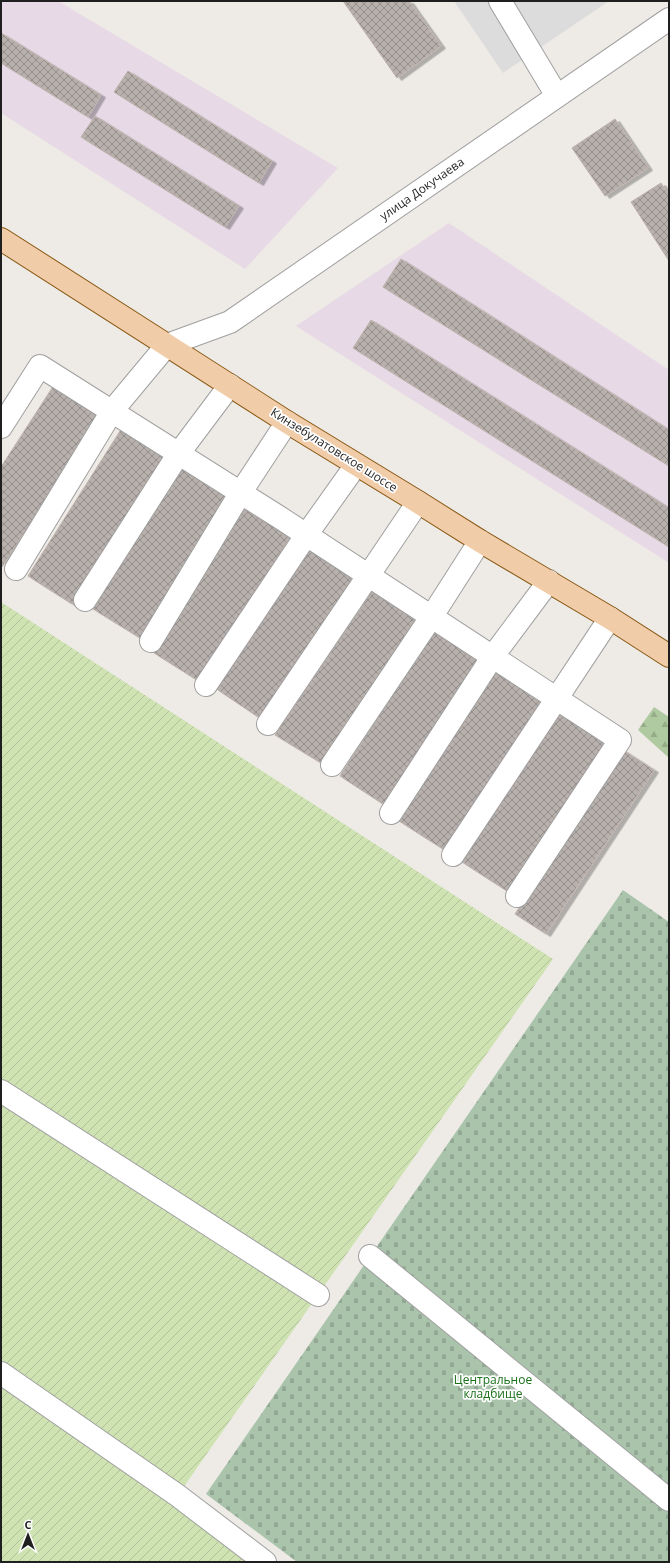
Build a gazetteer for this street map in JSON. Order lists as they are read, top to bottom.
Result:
{
  "streets": {
    "main road": ["Кинзебулатовское шоссе"],
    "street": ["улица Докучаева"]
  },
  "crossings": [
    ["улица Докучаева", "Кинзебулатовское шоссе"]
  ],
  "parks": ["Центральное кладбище"],
  "north": "top"
}
